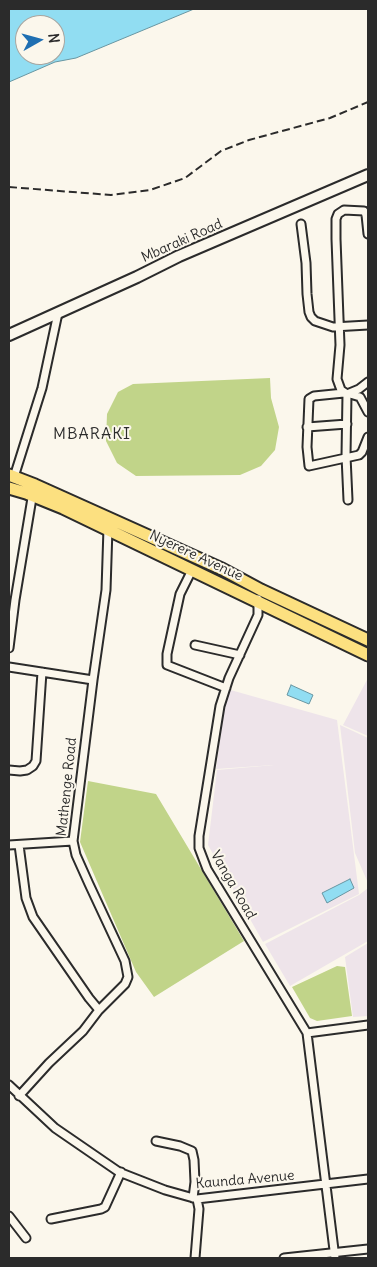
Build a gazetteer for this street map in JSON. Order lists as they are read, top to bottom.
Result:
{
  "streets": {
    "highway": ["Nyerere Avenue"],
    "main road": ["Mbaraki Road"],
    "street": ["Mathenge Road", "Vanga Road", "Kaunda Avenue"]
  },
  "crossings": [
    ["Nyerere Avenue", "Mathenge Road"],
    ["Nyerere Avenue", "Vanga Road"],
    ["Mathenge Road", "Kaunda Avenue"],
    ["Vanga Road", "Kaunda Avenue"]
  ],
  "districts": ["MBARAKI"],
  "north": "right"
}
